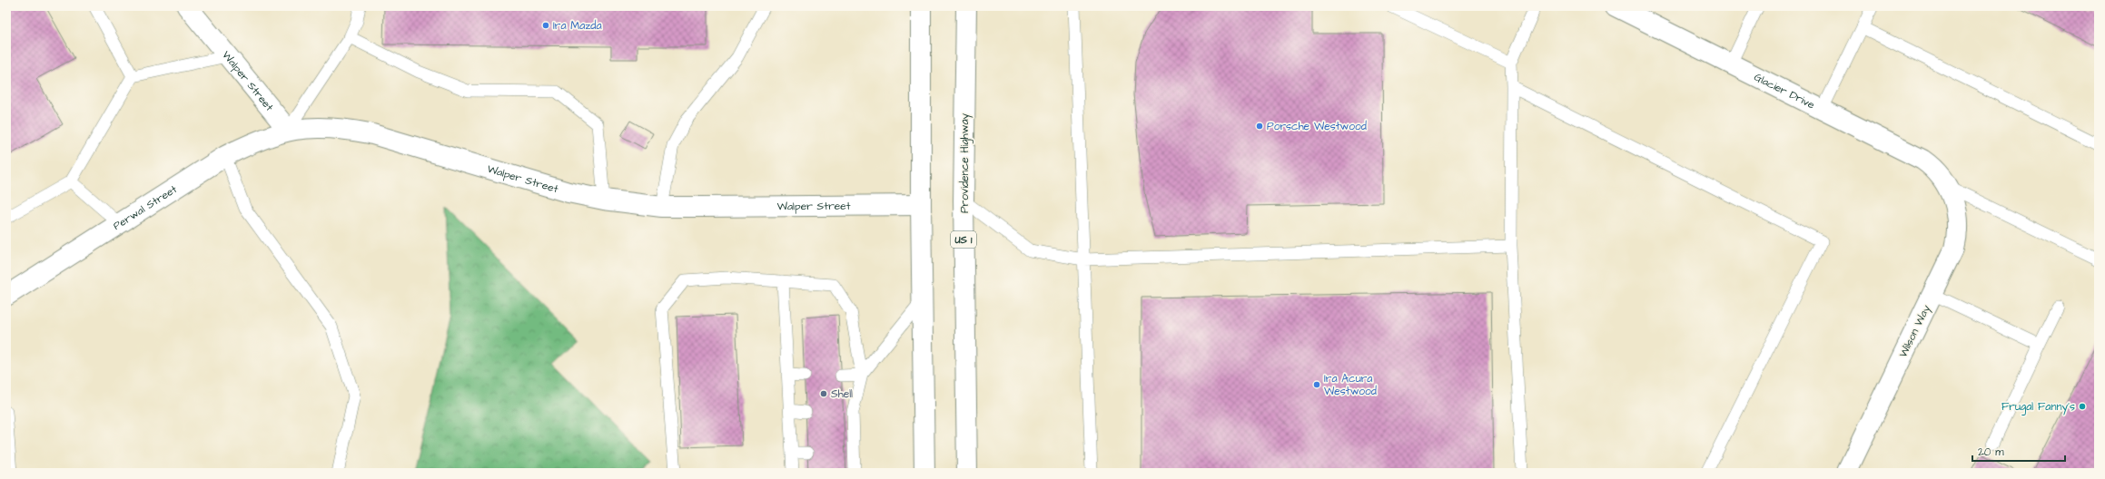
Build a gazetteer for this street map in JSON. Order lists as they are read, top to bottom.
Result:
{
  "streets": {
    "street": [
      "Walper Street",
      "Glacier Drive",
      "Providence Highway",
      "Perwal Street",
      "US 1",
      "Wilson Way"
    ]
  },
  "crossings": [
    ["Walper Street", "Perwal Street"],
    ["Glacier Drive", "Wilson Way"]
  ],
  "places": [
    "Ira Mazda",
    "Porsche Westwood",
    "Ira Acura Westwood",
    "Shell",
    "Frugal Fanny's"
  ],
  "scale_bar": "20 m"
}
